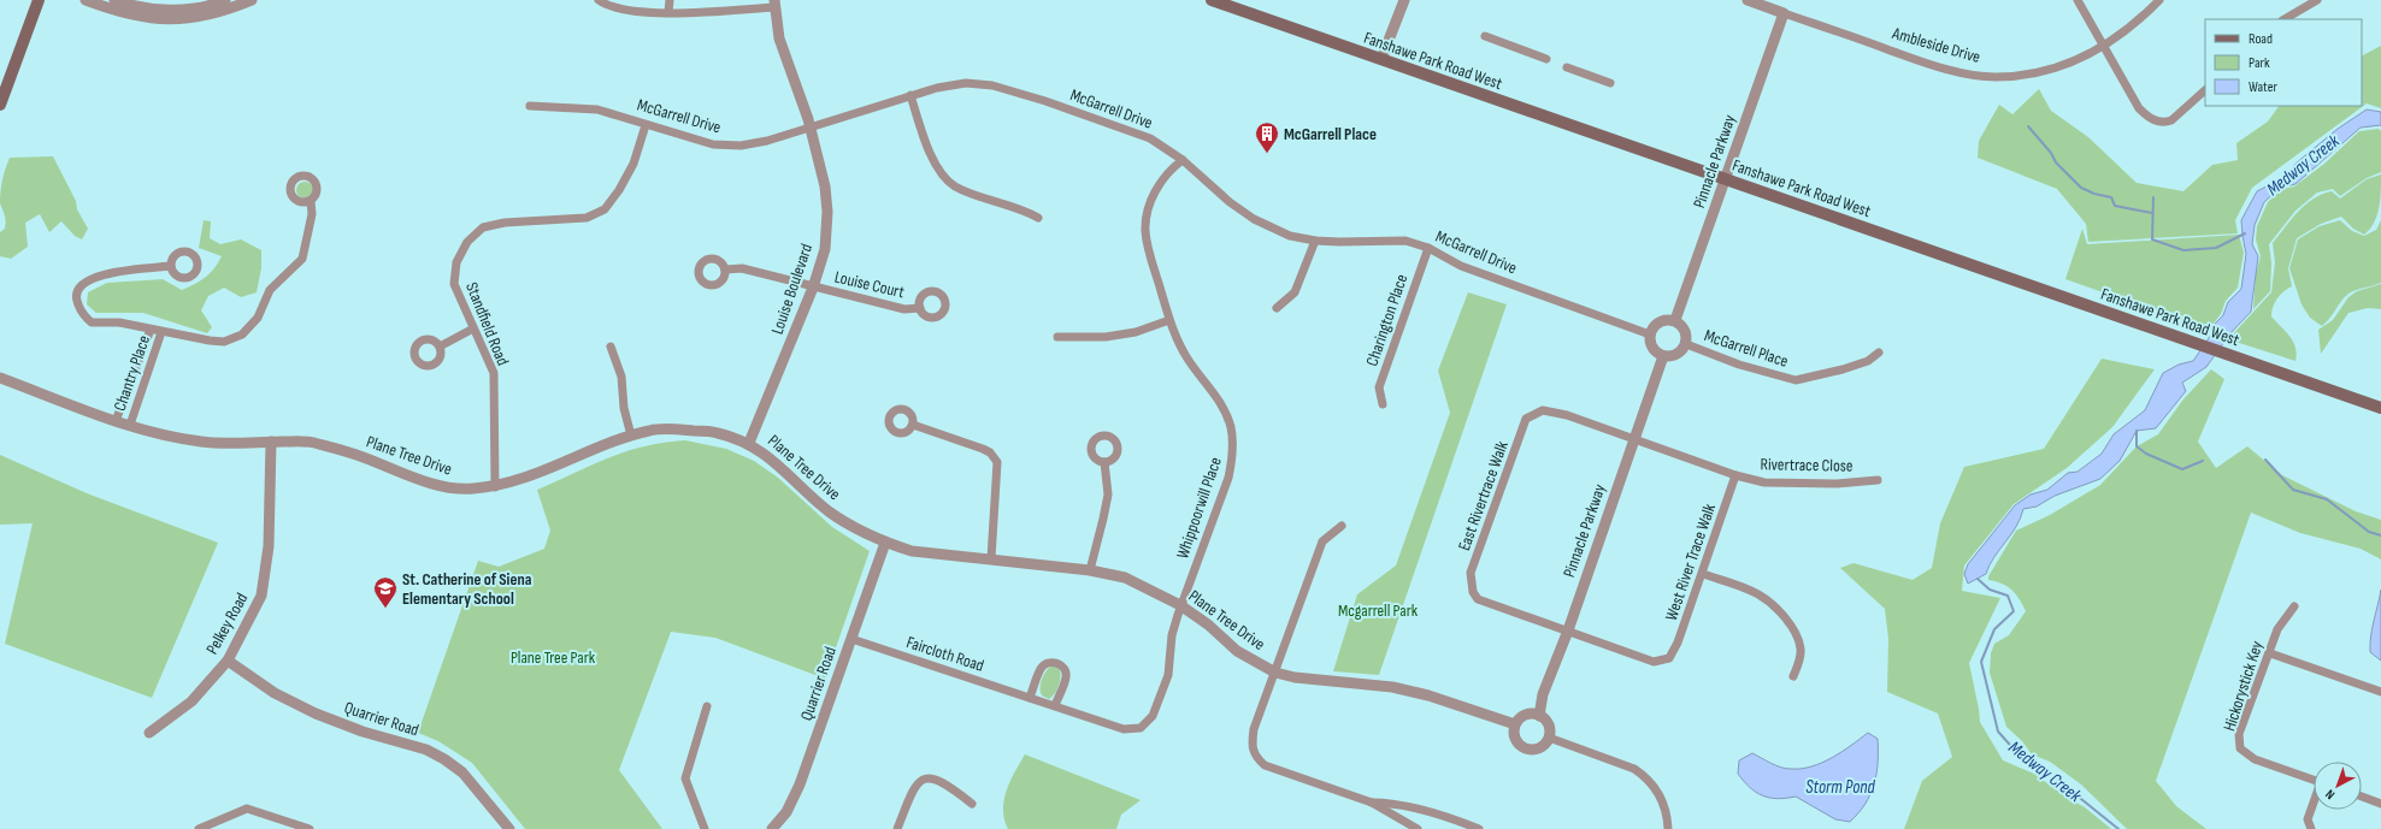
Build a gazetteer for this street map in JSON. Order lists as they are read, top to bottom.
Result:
{
  "streets": {
    "main road": ["Fanshawe Park Road West"],
    "street": [
      "Ambleside Drive",
      "McGarrell Drive",
      "Pinnacle Parkway",
      "Louise Court",
      "Louise Boulevard",
      "Charington Place",
      "Standfield Road",
      "McGarrell Place",
      "Chantry Place",
      "Plane Tree Drive",
      "Rivertrace Close",
      "East Rivertrace Walk",
      "Whippoorwill Place",
      "West River Trace Walk",
      "Pelkey Road",
      "Faircloth Road",
      "Quarrier Road",
      "Hickorystick Key"
    ]
  },
  "crossings": [
    ["Ambleside Drive", "Pinnacle Parkway"],
    ["Fanshawe Park Road West", "Pinnacle Parkway"],
    ["McGarrell Drive", "Pinnacle Parkway"],
    ["McGarrell Drive", "Louise Boulevard"],
    ["McGarrell Drive", "Charington Place"],
    ["McGarrell Drive", "Standfield Road"],
    ["McGarrell Drive", "McGarrell Place"],
    ["McGarrell Drive", "Whippoorwill Place"],
    ["Pinnacle Parkway", "McGarrell Place"],
    ["Pinnacle Parkway", "Plane Tree Drive"],
    ["Pinnacle Parkway", "East Rivertrace Walk"],
    ["Pinnacle Parkway", "West River Trace Walk"],
    ["Louise Court", "Louise Boulevard"],
    ["Louise Boulevard", "Plane Tree Drive"],
    ["Standfield Road", "Plane Tree Drive"],
    ["Chantry Place", "Plane Tree Drive"],
    ["Plane Tree Drive", "Whippoorwill Place"],
    ["Plane Tree Drive", "Pelkey Road"],
    ["Plane Tree Drive", "Faircloth Road"],
    ["Plane Tree Drive", "Quarrier Road"],
    ["Rivertrace Close", "West River Trace Walk"],
    ["East Rivertrace Walk", "West River Trace Walk"],
    ["Whippoorwill Place", "Faircloth Road"],
    ["Pelkey Road", "Quarrier Road"],
    ["Faircloth Road", "Quarrier Road"]
  ],
  "water": ["Medway Creek", "Storm Pond"],
  "parks": ["Mcgarrell Park", "Plane Tree Park"],
  "places": {
    "building": ["McGarrell Place"],
    "school or university": ["St. Catherine of Siena Elementary School"]
  },
  "legend": ["Road", "Park", "Water"],
  "north": "bottom left"
}
